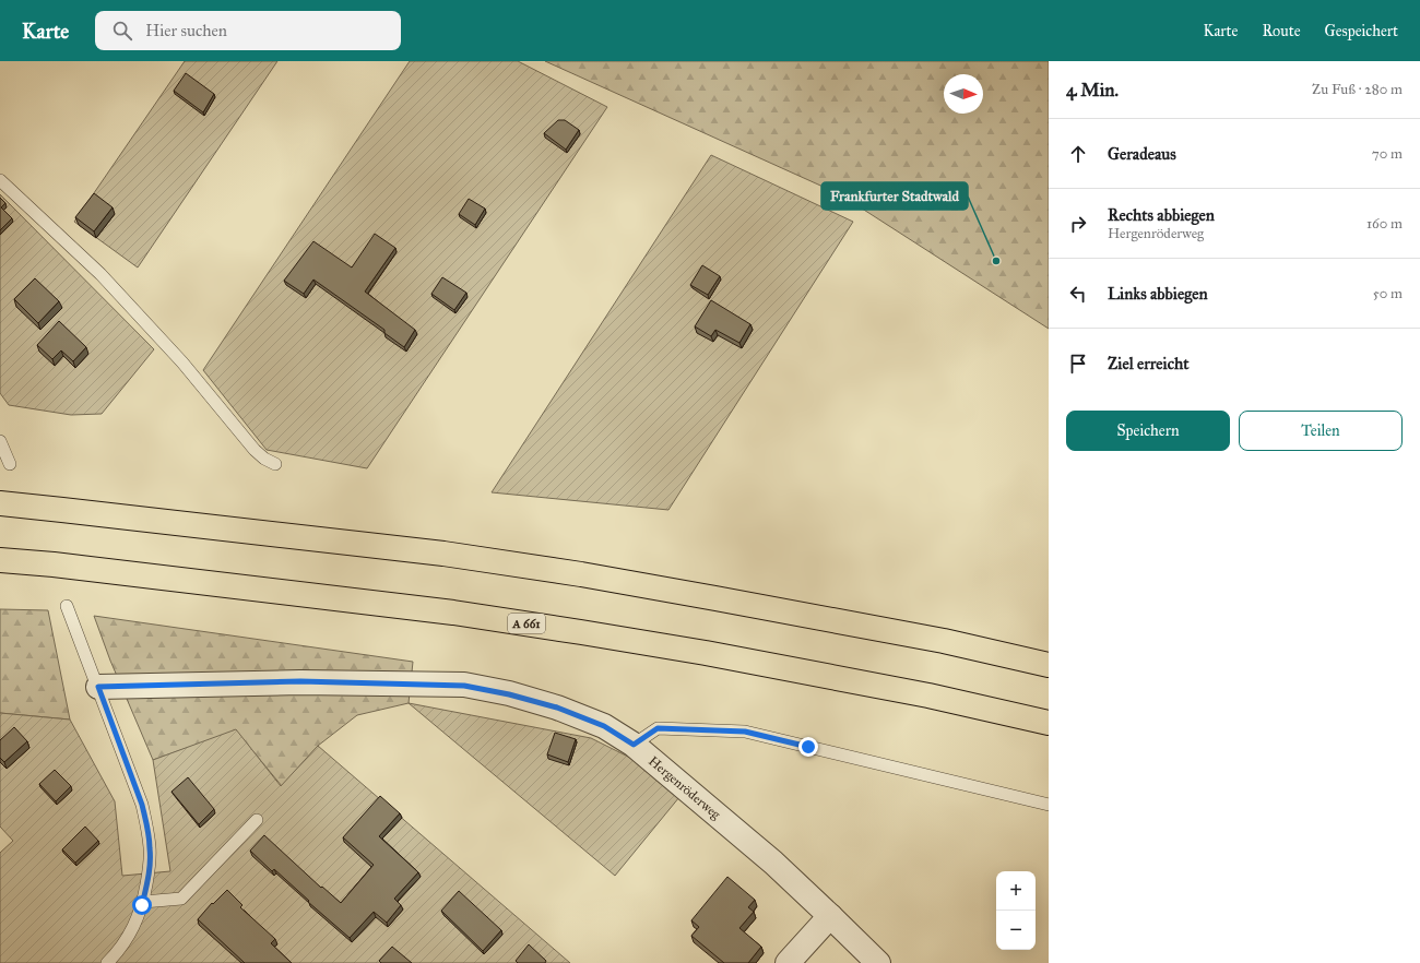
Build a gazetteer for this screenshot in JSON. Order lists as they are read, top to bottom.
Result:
{
  "streets": {
    "highway": ["A 661"],
    "street": ["Hergenröderweg"]
  },
  "places": ["Frankfurter Stadtwald"],
  "north": "right",
  "page": {
    "header": "Karte",
    "search": "Hier suchen",
    "nav": ["Karte", "Route", "Gespeichert"],
    "heading": ["4 Min.", "Zu Fuß · 280 m"],
    "list": [
      ["Geradeaus", "70 m"],
      ["Rechts abbiegen", "Hergenröderweg", "160 m"],
      ["Links abbiegen", "50 m"],
      "Ziel erreicht"
    ],
    "buttons": ["Speichern", "Teilen"],
    "map_buttons": ["+", "−"]
  }
}
